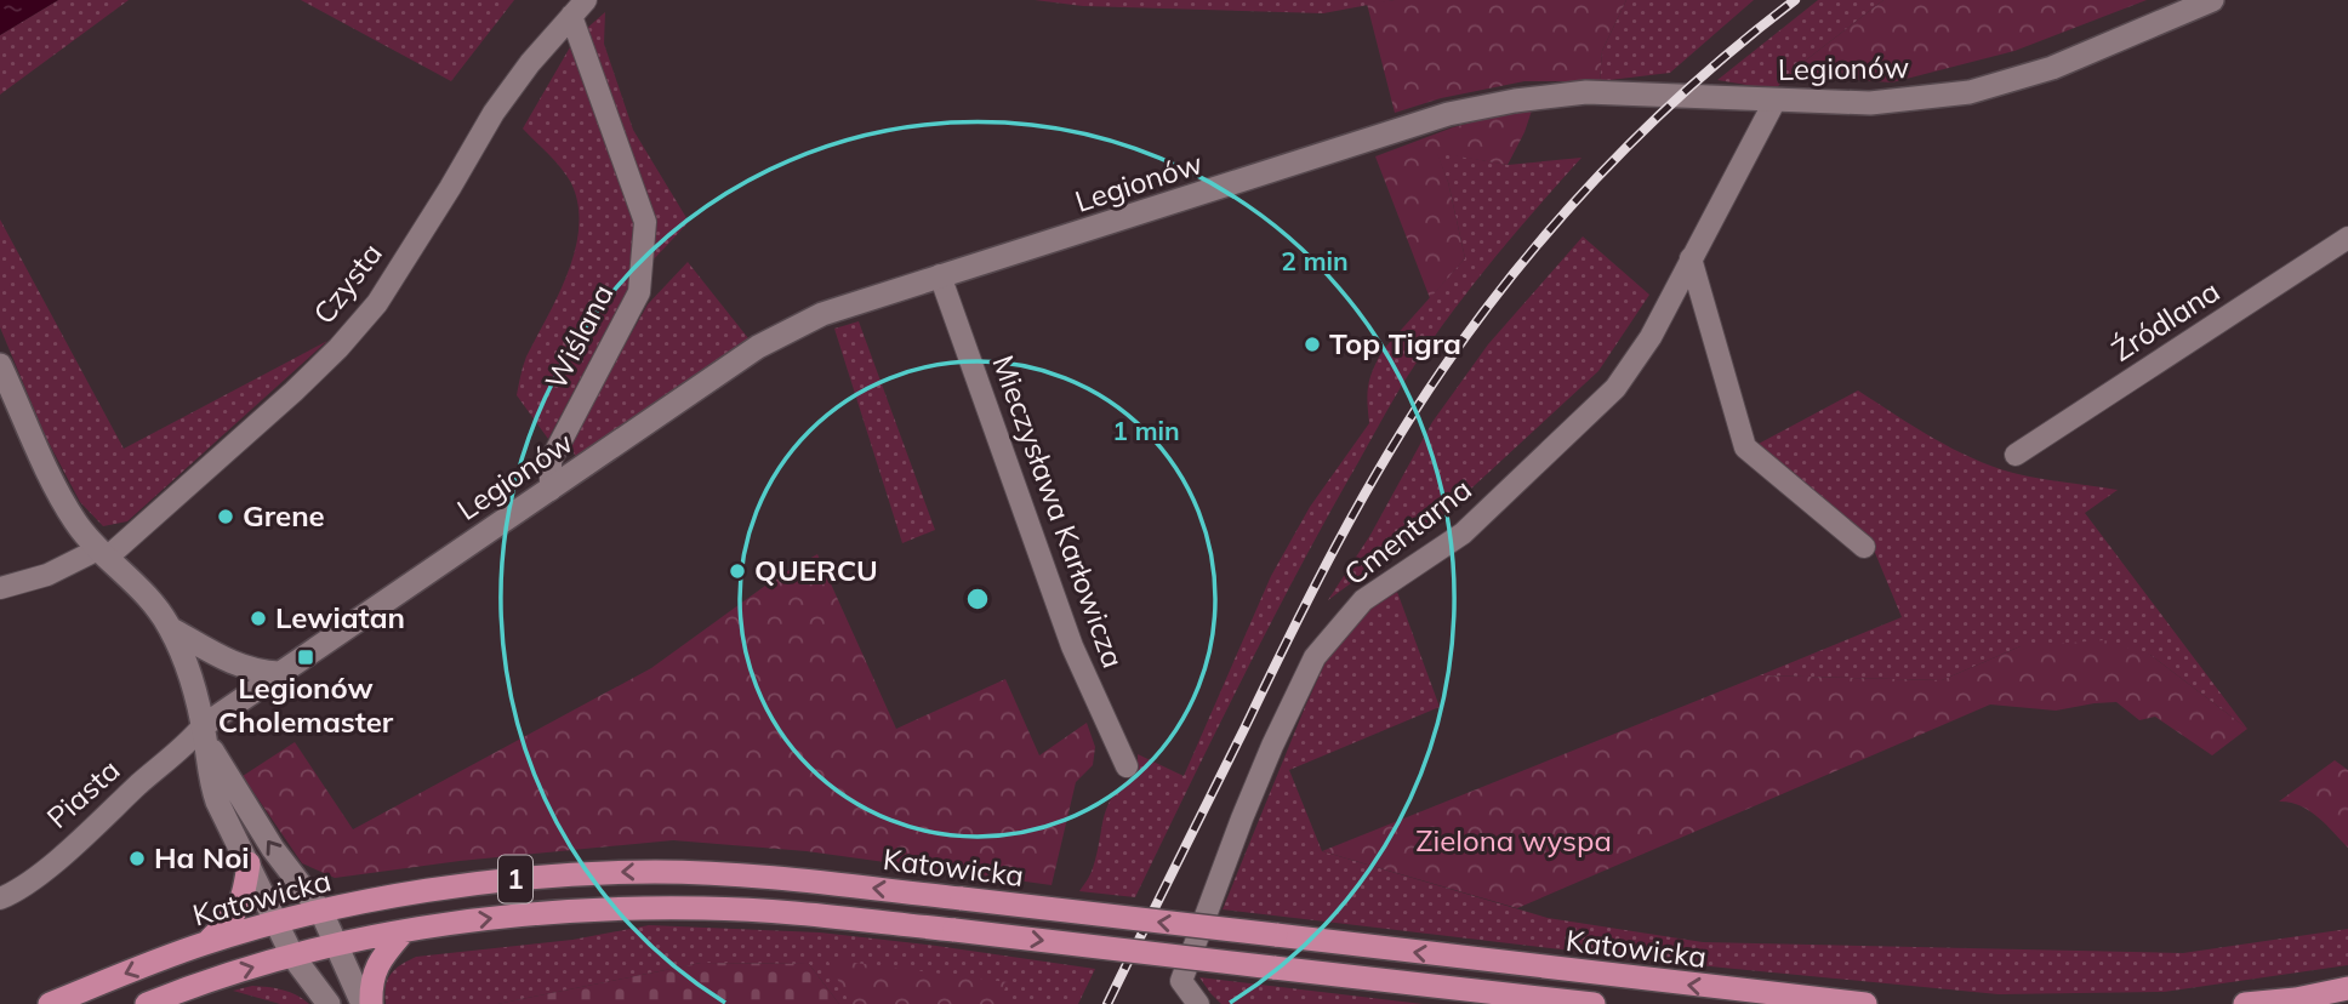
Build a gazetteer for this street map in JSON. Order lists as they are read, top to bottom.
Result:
{
  "streets": {
    "main road": ["Katowicka", "1"],
    "street": [
      "Legionów",
      "Czysta",
      "Źródlana",
      "Wiślana",
      "Mieczysława Karłowicza",
      "Cmentarna",
      "Piasta"
    ]
  },
  "crossings": [
    ["Legionów", "Wiślana"],
    ["Legionów", "Mieczysława Karłowicza"],
    ["Legionów", "Cmentarna"],
    ["Legionów", "Piasta"],
    ["Czysta", "Wiślana"]
  ],
  "parks": ["Zielona wyspa"],
  "places": {
    "other": [
      "Top Tigra",
      "Grene",
      "QUERCU",
      "Lewiatan",
      "Ha Noi"
    ],
    "transit": ["Legionów Cholemaster"]
  },
  "rings": ["2 min", "1 min"]
}
